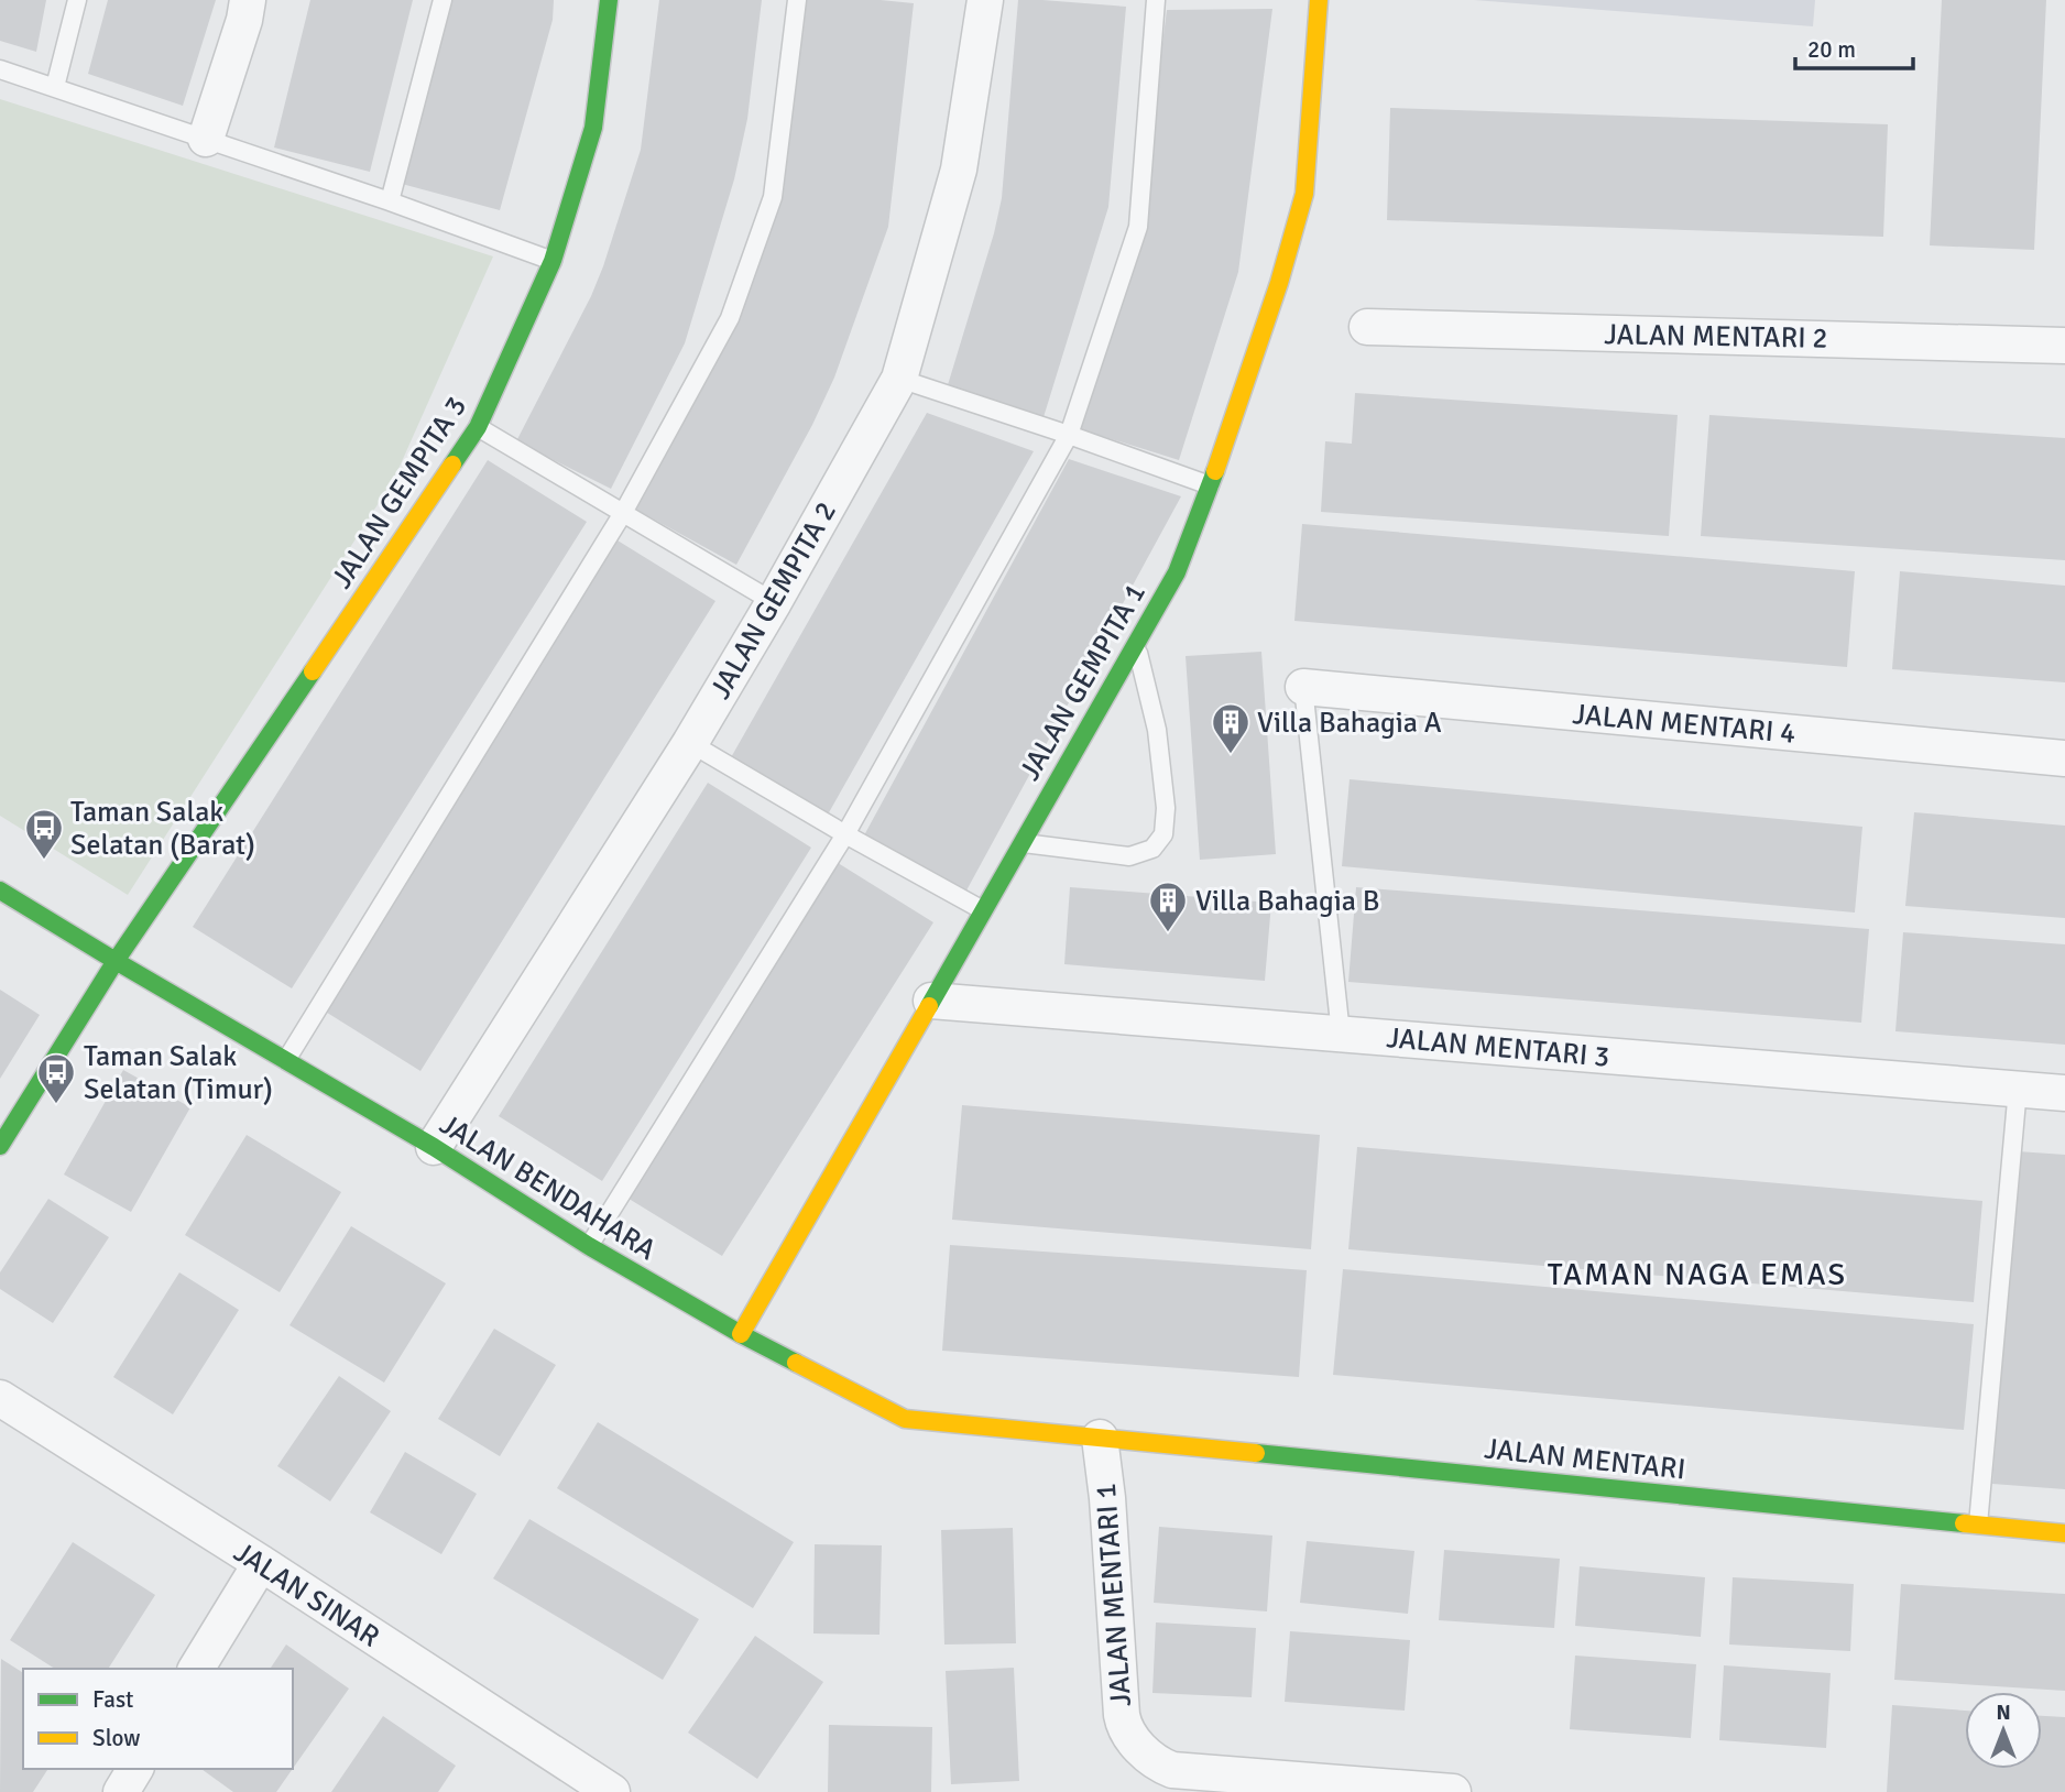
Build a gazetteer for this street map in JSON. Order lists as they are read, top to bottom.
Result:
{
  "streets": {
    "street": [
      "JALAN MENTARI 2",
      "JALAN GEMPITA 3",
      "JALAN GEMPITA 2",
      "JALAN GEMPITA 1",
      "JALAN MENTARI 4",
      "JALAN MENTARI 3",
      "JALAN BENDAHARA",
      "JALAN MENTARI",
      "JALAN SINAR",
      "JALAN MENTARI 1"
    ]
  },
  "crossings": [
    ["JALAN GEMPITA 3", "JALAN BENDAHARA"],
    ["JALAN GEMPITA 2", "JALAN BENDAHARA"],
    ["JALAN GEMPITA 1", "JALAN MENTARI 3"],
    ["JALAN GEMPITA 1", "JALAN BENDAHARA"],
    ["JALAN BENDAHARA", "JALAN MENTARI"],
    ["JALAN BENDAHARA", "JALAN MENTARI 1"],
    ["JALAN MENTARI", "JALAN MENTARI 1"]
  ],
  "districts": ["TAMAN NAGA EMAS"],
  "places": {
    "building": ["Villa Bahagia A", "Villa Bahagia B"],
    "bus stop": ["Taman Salak Selatan (Barat)", "Taman Salak Selatan (Timur)"]
  },
  "legend": ["Fast", "Slow"],
  "scale_bar": "20 m",
  "north": "top"
}
